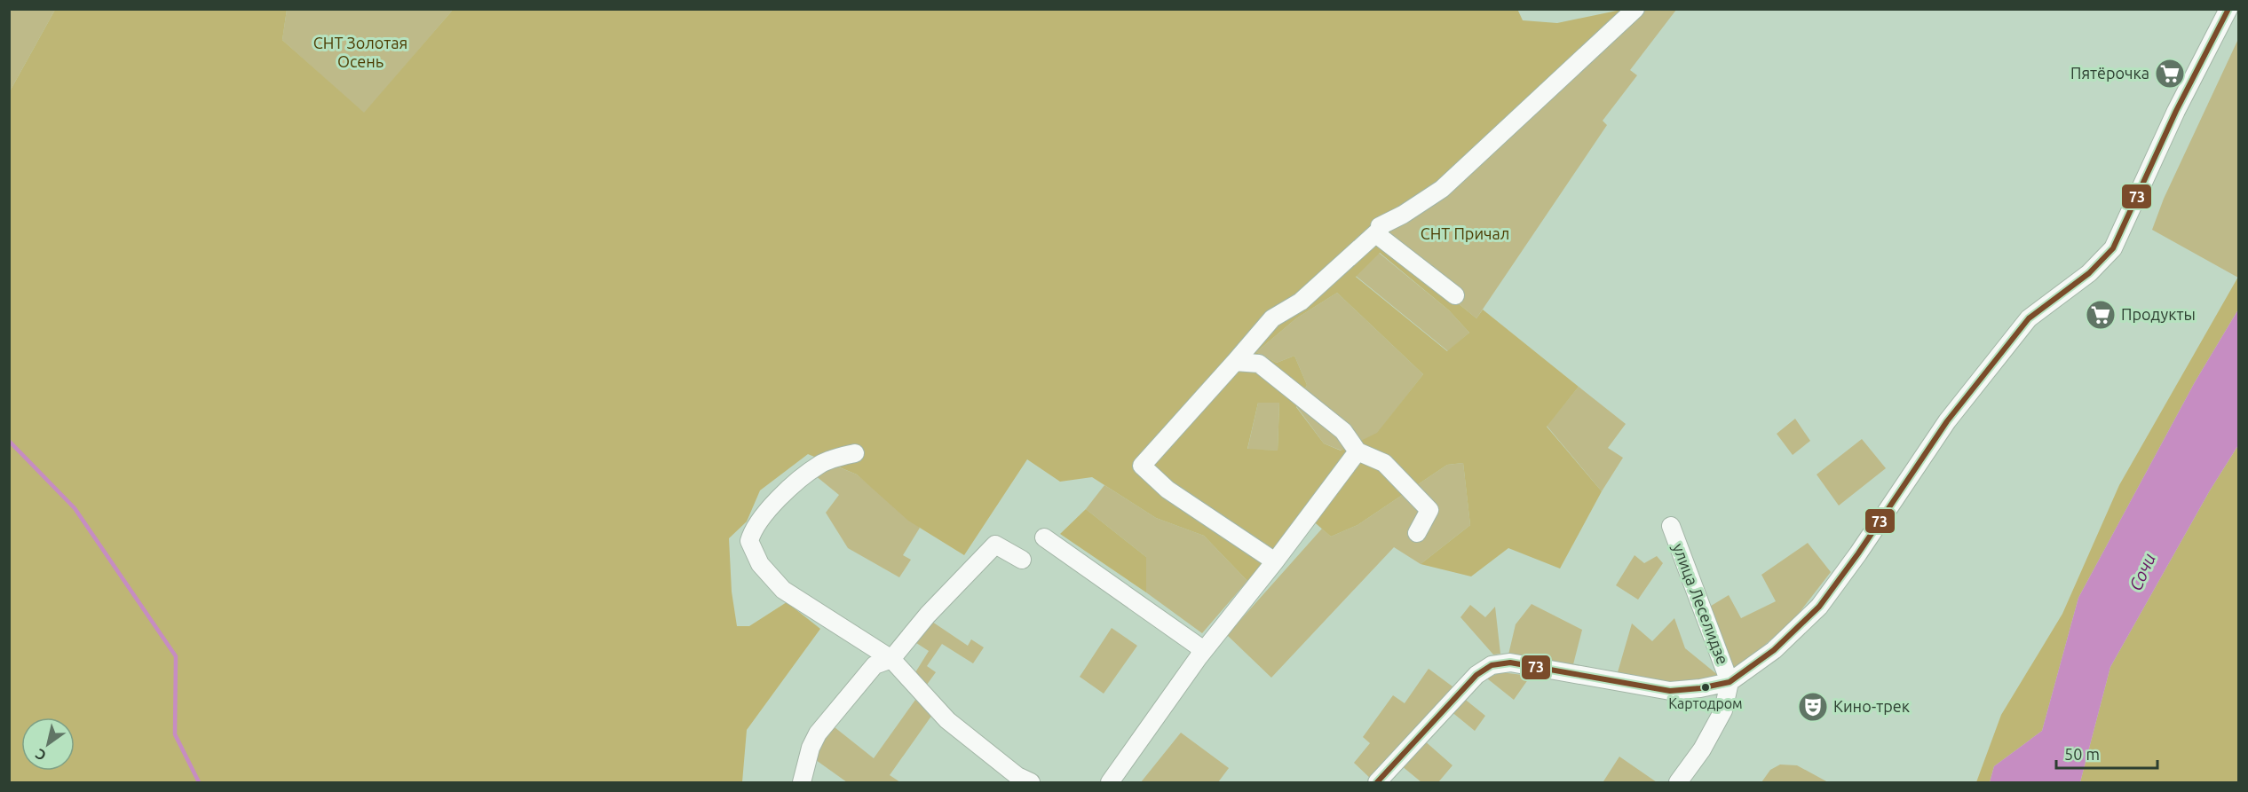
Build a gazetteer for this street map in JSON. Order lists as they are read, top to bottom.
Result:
{
  "streets": {
    "street": ["улица Леселидзе"]
  },
  "water": ["Сочи"],
  "parks": ["СНТ Золотая Осень", "СНТ Причал"],
  "places": {
    "supermarket": ["Пятёрочка", "Продукты"],
    "other": ["Картодром"],
    "theatre": ["Кино-трек"]
  },
  "lines": ["transit line 73"],
  "scale_bar": "50 m",
  "north": "bottom left"
}
